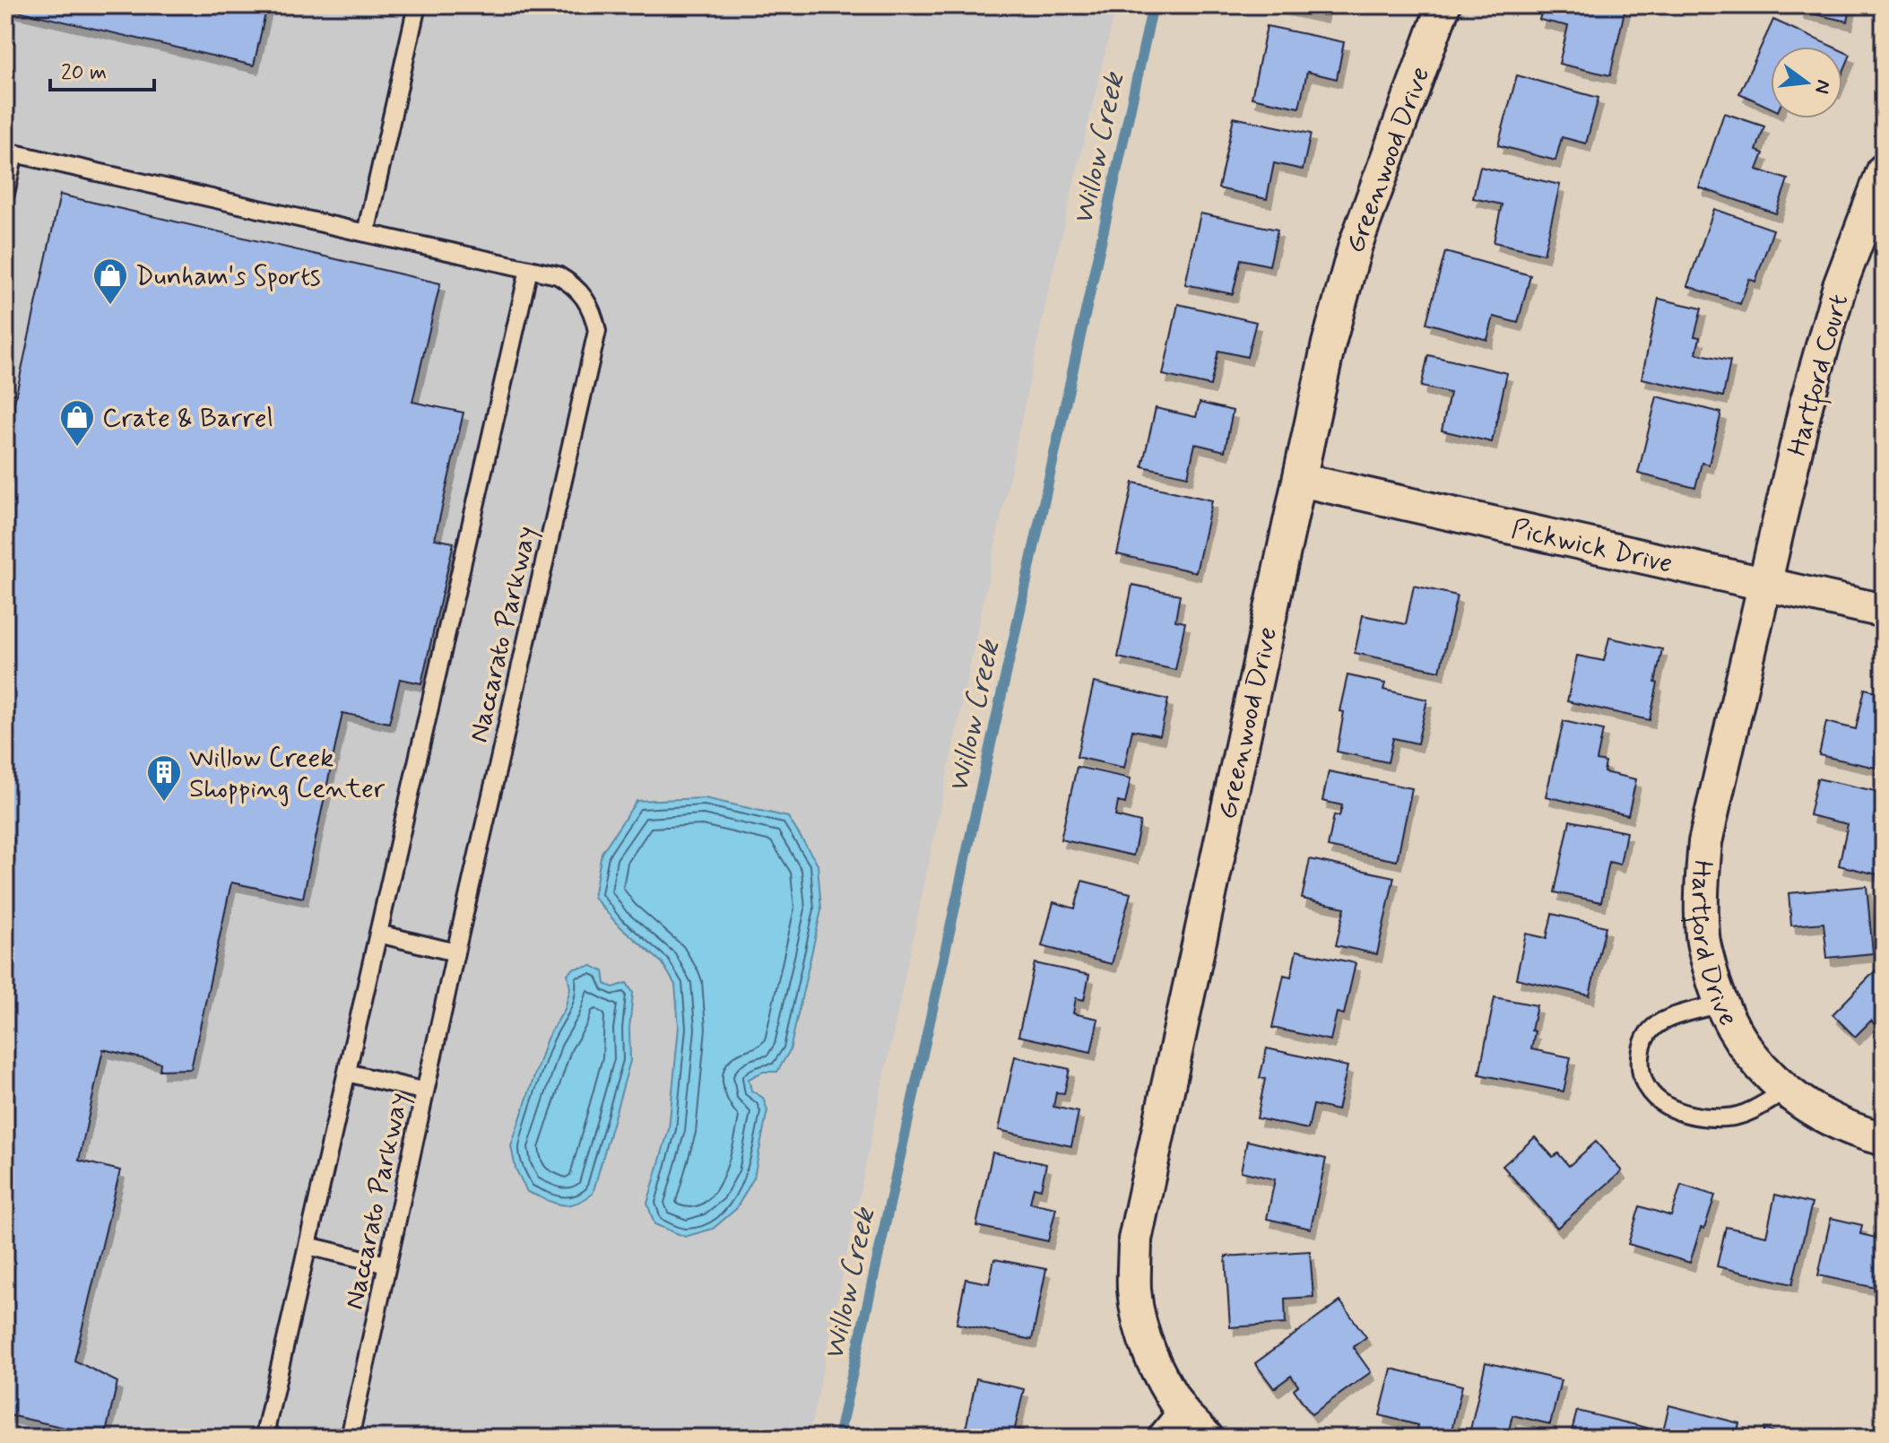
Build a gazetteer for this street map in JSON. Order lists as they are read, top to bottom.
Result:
{
  "streets": {
    "street": [
      "Greenwood Drive",
      "Hartford Court",
      "Pickwick Drive",
      "Hartford Drive"
    ],
    "lane": ["Naccarato Parkway"]
  },
  "crossings": [
    ["Greenwood Drive", "Pickwick Drive"],
    ["Hartford Court", "Pickwick Drive"],
    ["Hartford Court", "Hartford Drive"],
    ["Pickwick Drive", "Hartford Drive"]
  ],
  "water": ["Willow Creek"],
  "places": {
    "shop": ["Dunham's Sports", "Crate & Barrel"],
    "building": ["Willow Creek Shopping Center"]
  },
  "scale_bar": "20 m",
  "north": "right"
}
